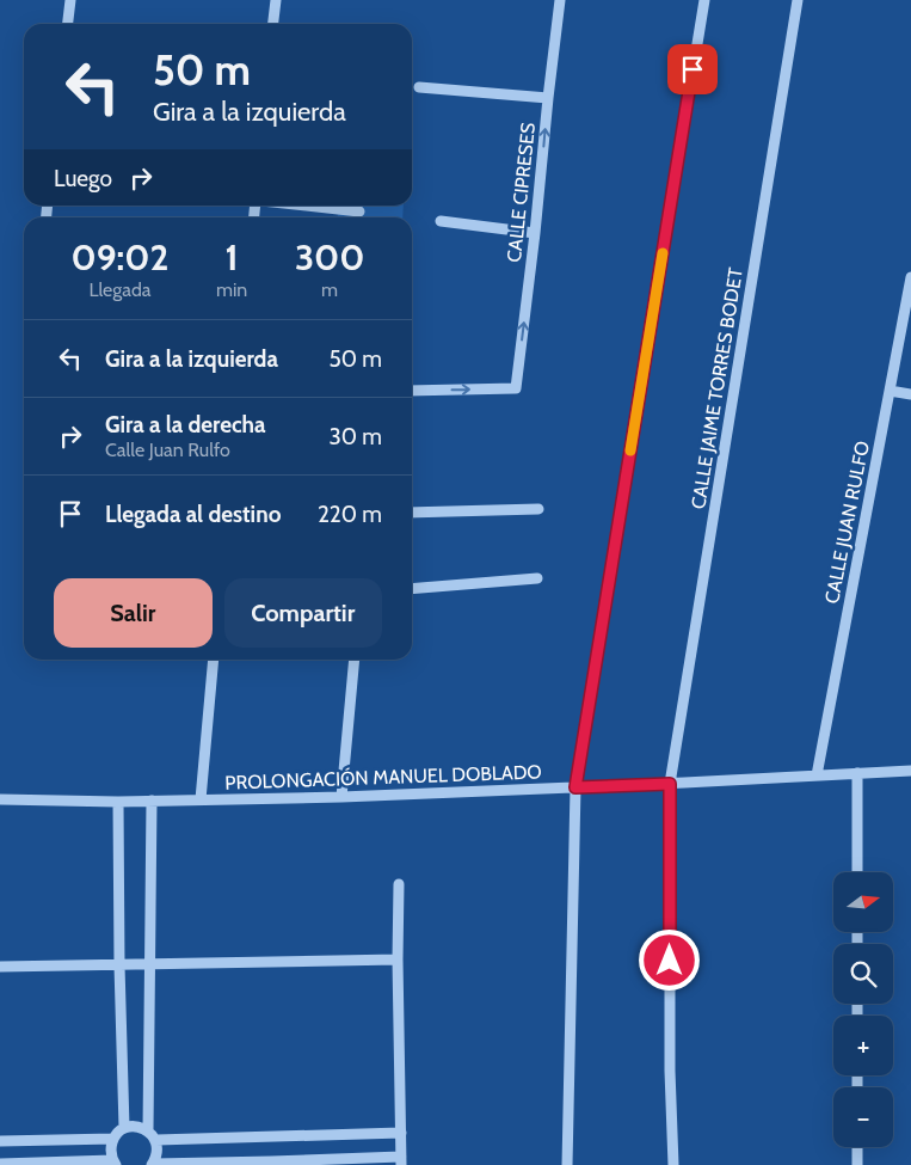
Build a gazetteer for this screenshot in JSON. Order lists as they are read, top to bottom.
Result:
{
  "streets": {
    "street": [
      "CALLE CIPRESES",
      "CALLE JAIME TORRES BODET",
      "CALLE JUAN RULFO",
      "PROLONGACIÓN MANUEL DOBLADO"
    ]
  },
  "crossings": [
    ["CALLE JAIME TORRES BODET", "PROLONGACIÓN MANUEL DOBLADO"],
    ["CALLE JUAN RULFO", "PROLONGACIÓN MANUEL DOBLADO"]
  ],
  "one_way": ["CALLE CIPRESES"],
  "north": "right",
  "page": {
    "turn": ["50 m", "Gira a la izquierda"],
    "then": "Luego",
    "eta": [
      "09:02",
      "Llegada",
      "1",
      "min",
      "300",
      "m"
    ],
    "list": [
      {
        "name": "Gira a la izquierda",
        "value": "50 m"
      },
      {
        "name": "Gira a la derecha",
        "note": "Calle Juan Rulfo",
        "value": "30 m"
      },
      {
        "name": "Llegada al destino",
        "value": "220 m"
      }
    ],
    "buttons": ["Salir", "Compartir"],
    "map_buttons": ["+", "−"]
  }
}
